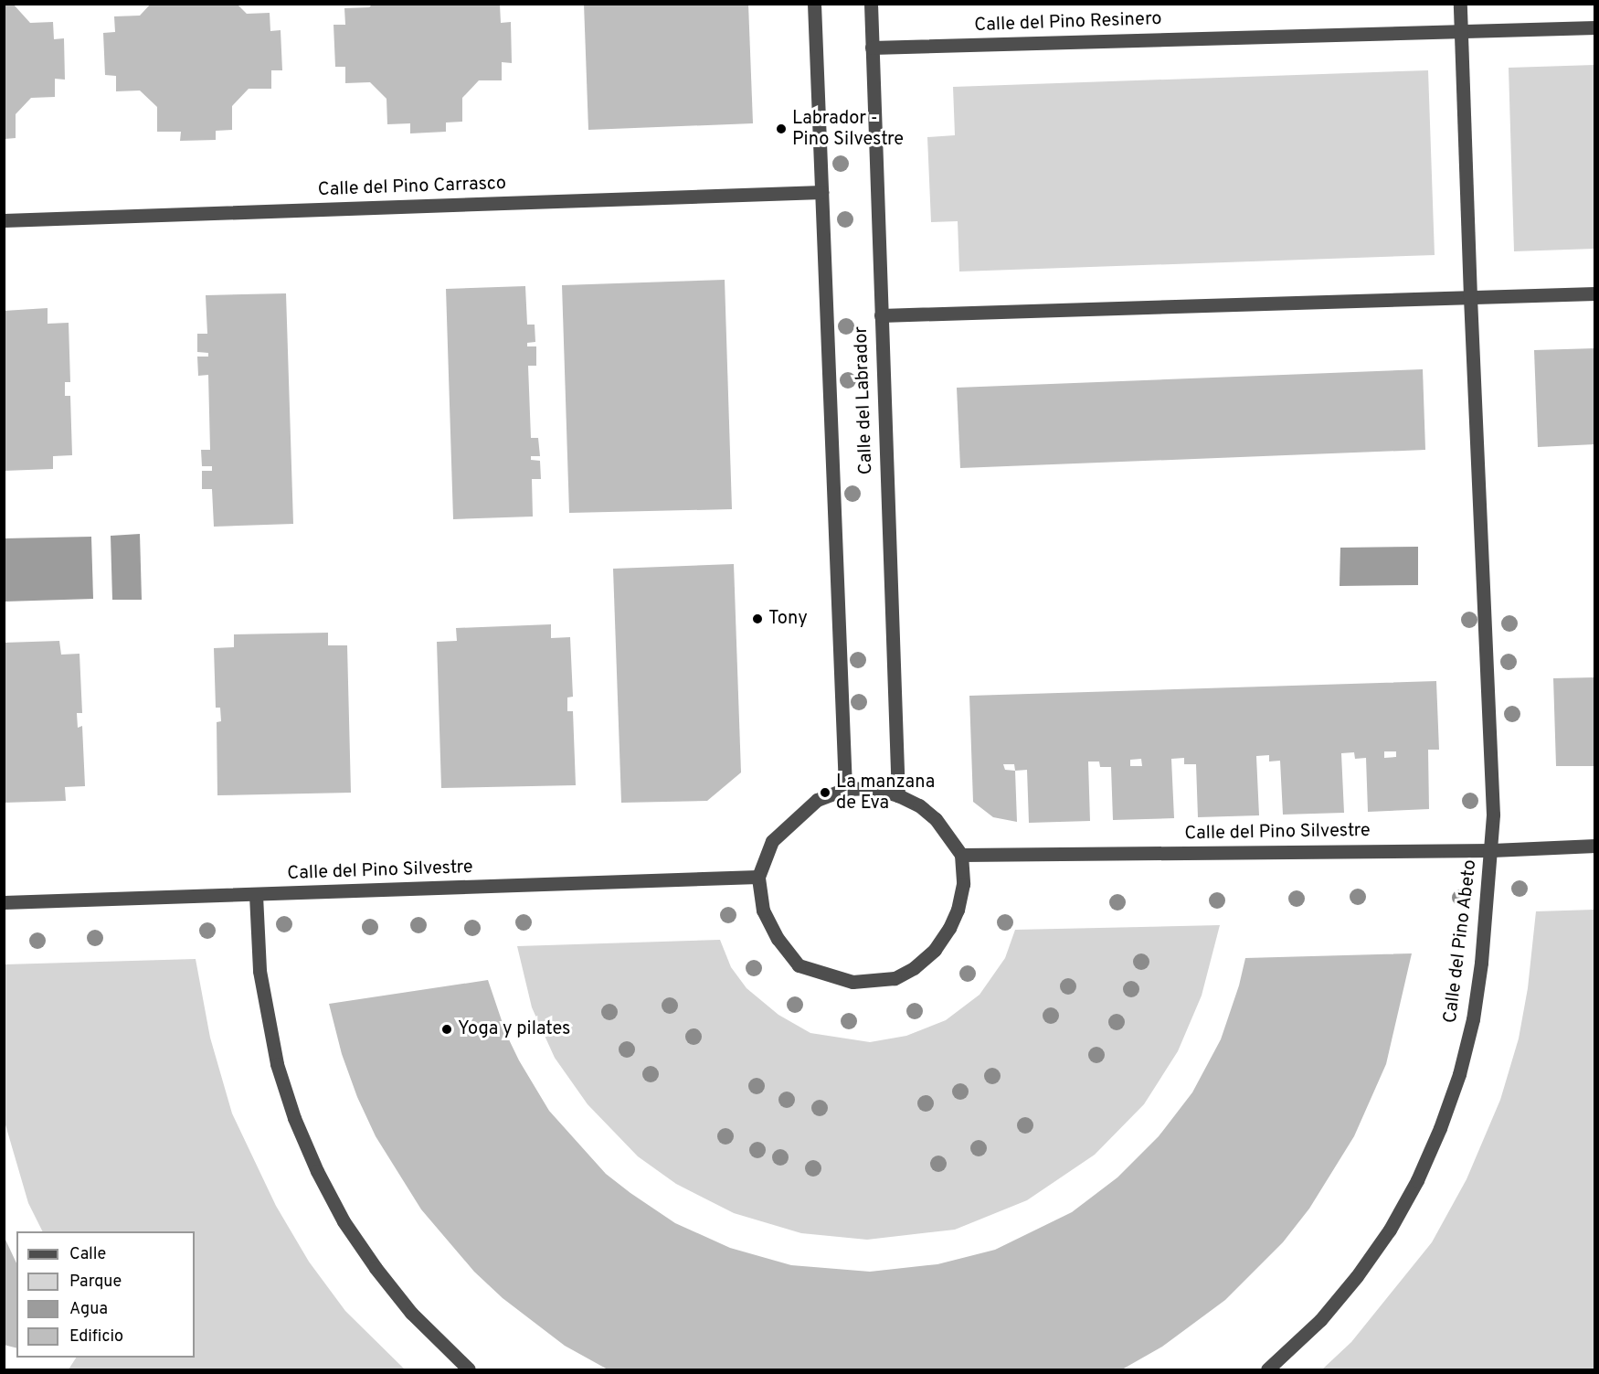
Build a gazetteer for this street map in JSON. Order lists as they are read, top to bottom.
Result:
{
  "streets": {
    "street": [
      "Calle del Pino Resinero",
      "Calle del Pino Carrasco",
      "Calle del Labrador",
      "Calle del Pino Silvestre",
      "Calle del Pino Abeto"
    ]
  },
  "crossings": [
    ["Calle del Pino Resinero", "Calle del Labrador"],
    ["Calle del Pino Resinero", "Calle del Pino Abeto"],
    ["Calle del Pino Carrasco", "Calle del Labrador"],
    ["Calle del Pino Silvestre", "Calle del Pino Abeto"]
  ],
  "places": [
    "Labrador - Pino Silvestre",
    "Tony",
    "La manzana de Eva",
    "Yoga y pilates"
  ],
  "legend": [
    "Calle",
    "Parque",
    "Agua",
    "Edificio"
  ]
}
